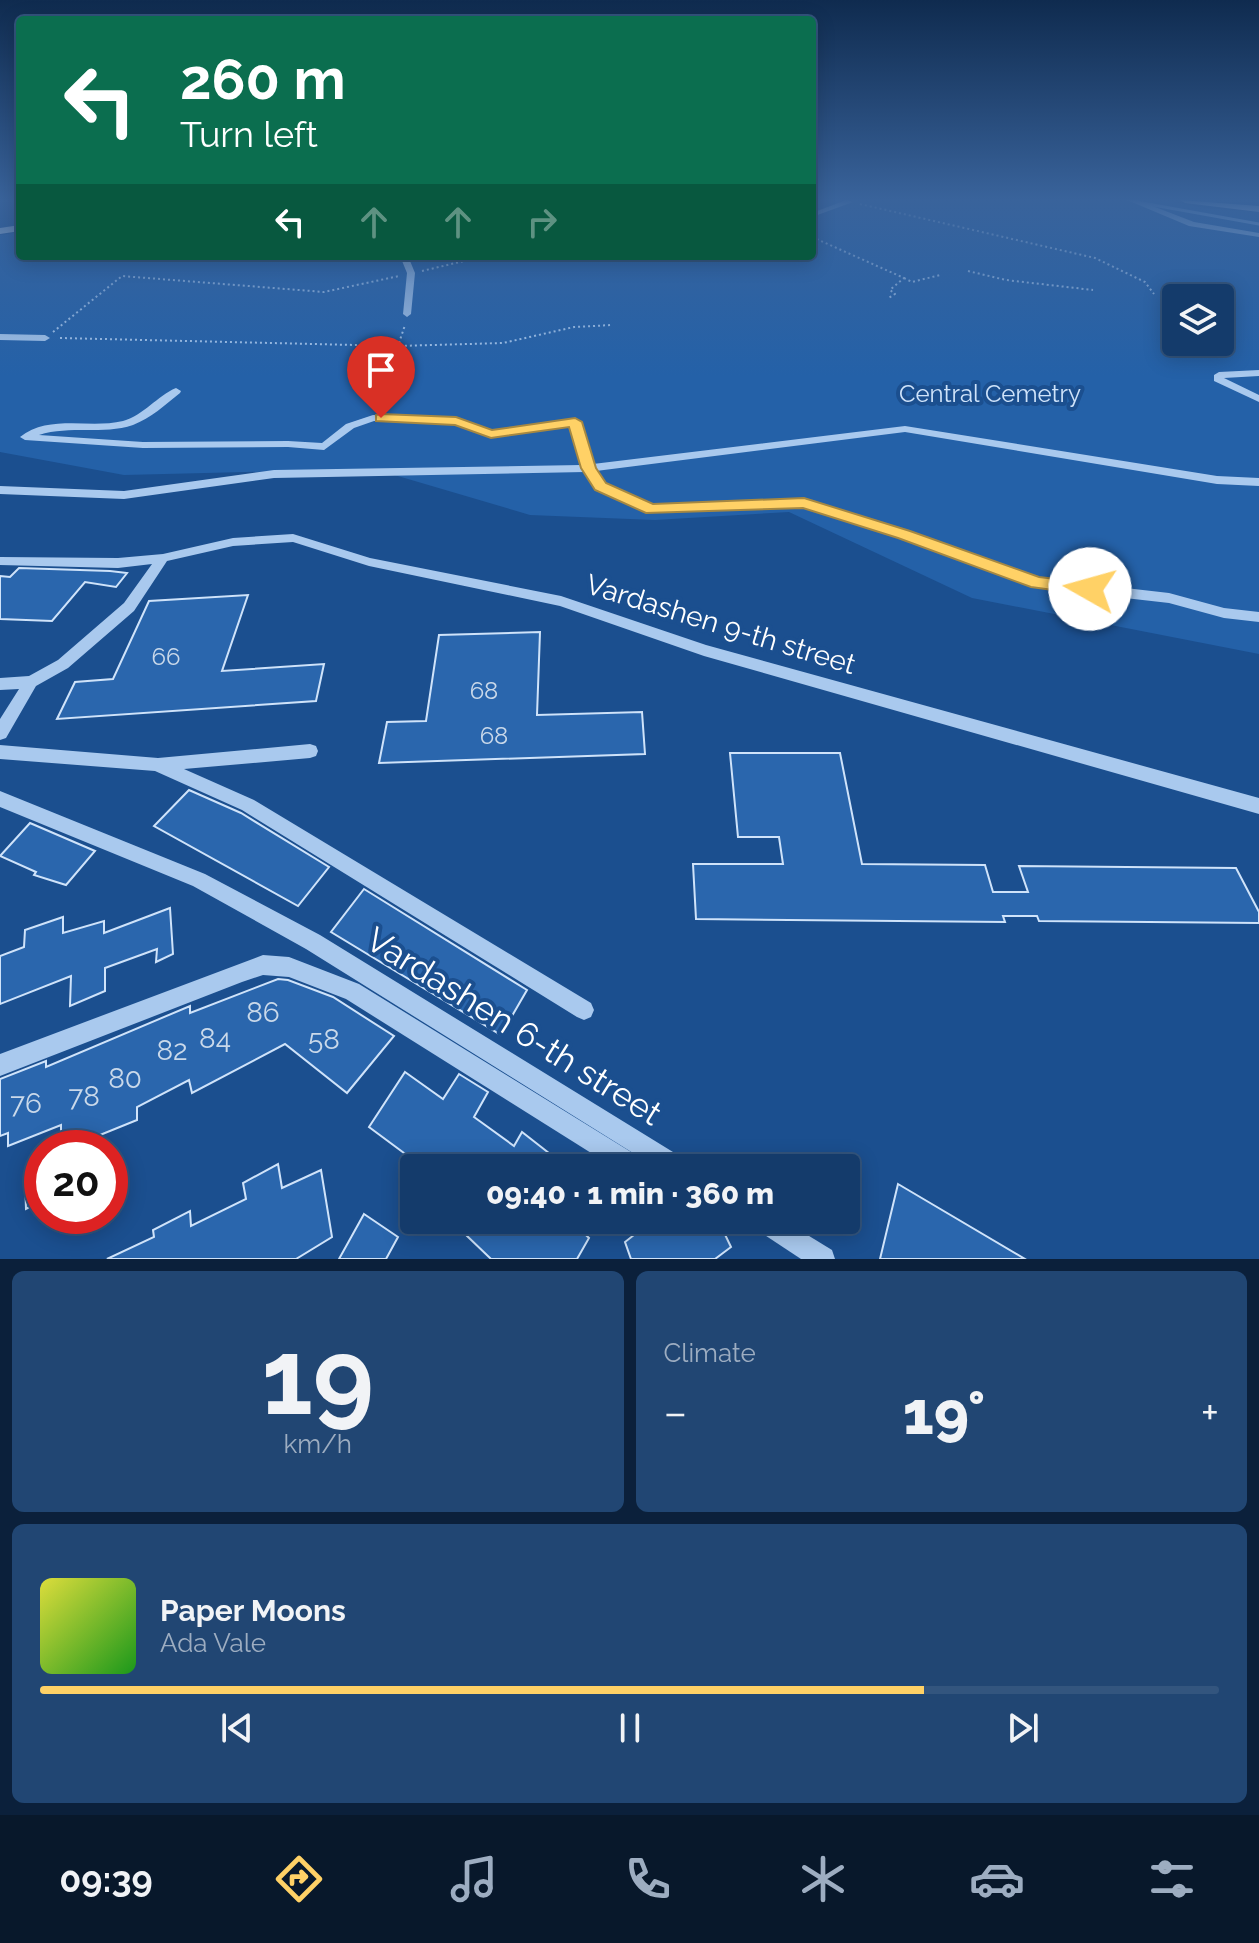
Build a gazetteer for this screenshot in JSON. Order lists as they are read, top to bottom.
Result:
{
  "streets": {
    "street": ["Vardashen 9-th street"]
  },
  "parks": ["Central Cemetry"],
  "house_numbers": [
    "66",
    "68",
    "68",
    "86",
    "84",
    "58",
    "82",
    "80",
    "78",
    "76"
  ],
  "page": {
    "turn": ["260 m", "Turn left"],
    "limit": "20",
    "trip": "09:40 · 1 min · 360 m",
    "tile": [
      ["19", "km/h"],
      "Climate"
    ],
    "heat": ["−", "19°", "+"],
    "song": ["Paper Moons", "Ada Vale"],
    "tabs": "09:39"
  }
}
